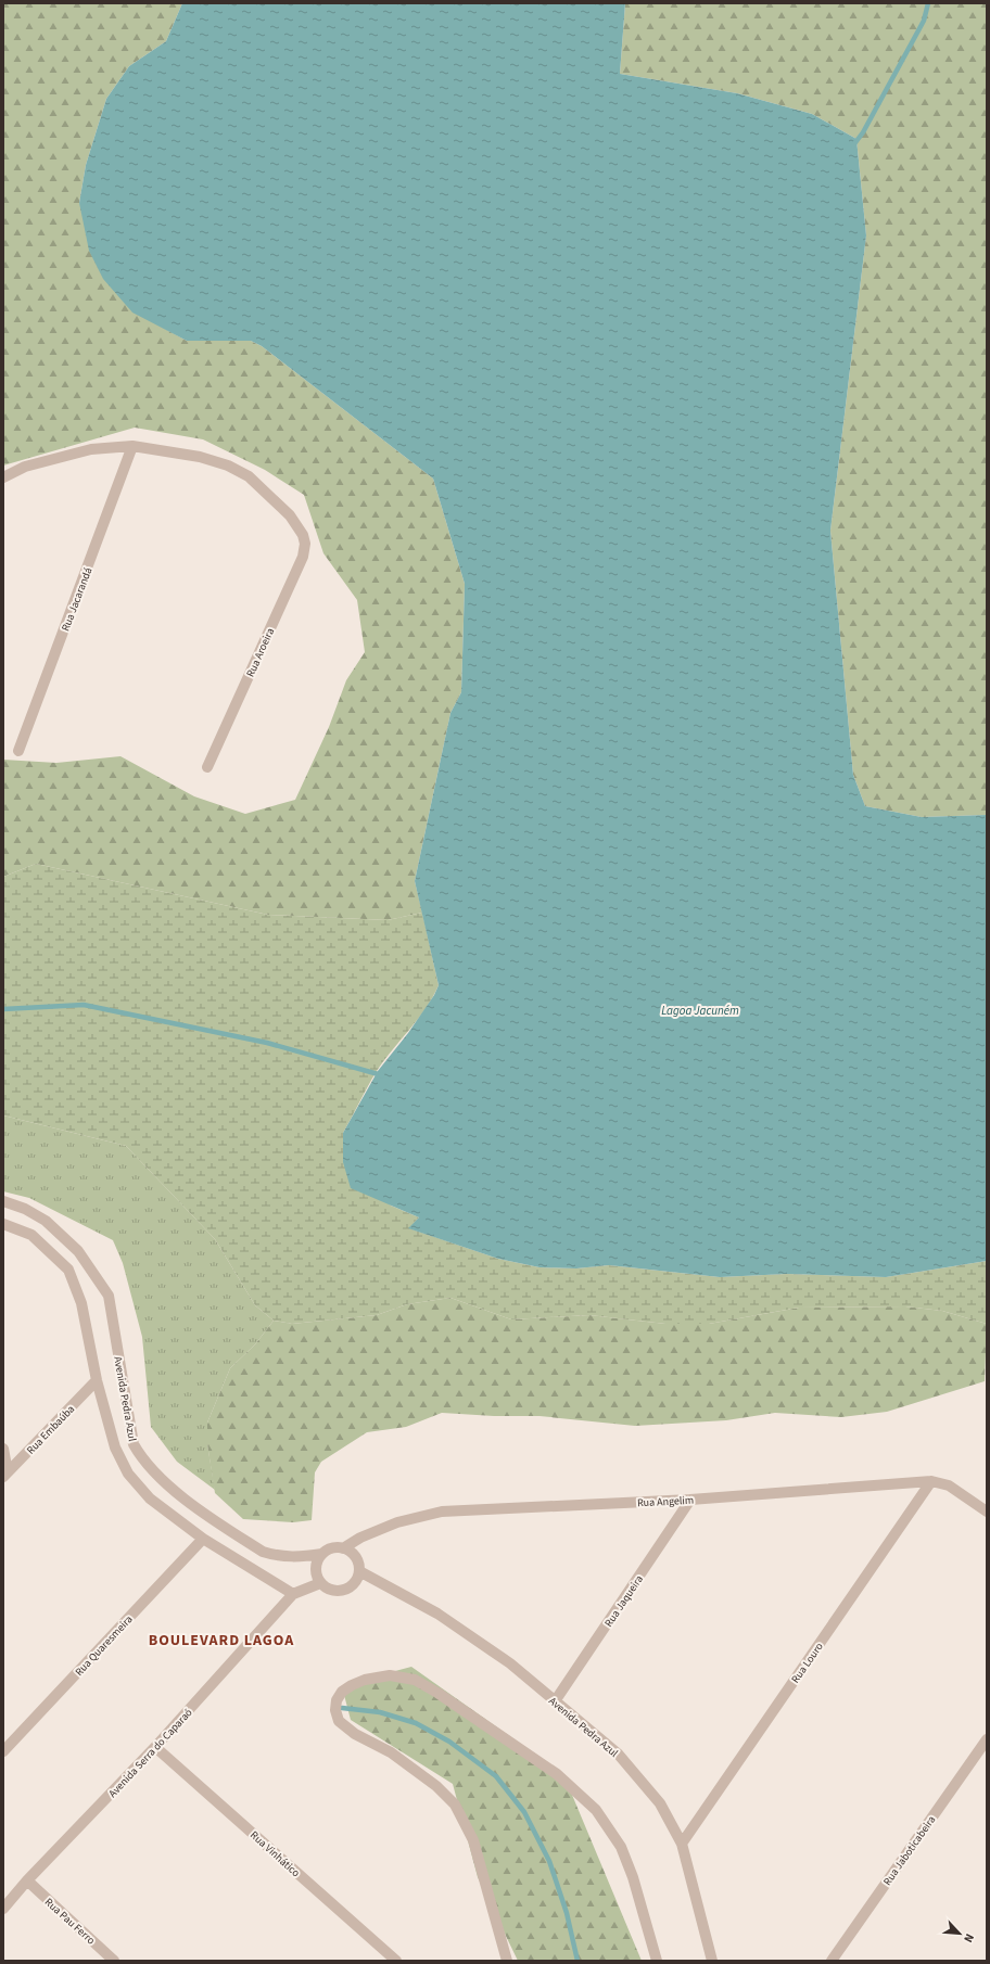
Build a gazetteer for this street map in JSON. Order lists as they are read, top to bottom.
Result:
{
  "streets": {
    "street": [
      "Rua Jacarandá",
      "Rua Aroeira",
      "Avenida Pedra Azul",
      "Rua Embaúba",
      "Rua Angelim",
      "Rua Jaqueira",
      "Rua Quaresmeira",
      "Rua Louro",
      "Avenida Serra do Caparaó",
      "Rua Jaboticabeira",
      "Rua Vinhático",
      "Rua Pau Ferro"
    ]
  },
  "crossings": [
    ["Rua Jacarandá", "Rua Aroeira"],
    ["Avenida Pedra Azul", "Rua Embaúba"],
    ["Avenida Pedra Azul", "Rua Angelim"],
    ["Avenida Pedra Azul", "Rua Jaqueira"],
    ["Avenida Pedra Azul", "Rua Quaresmeira"],
    ["Avenida Pedra Azul", "Rua Louro"],
    ["Avenida Pedra Azul", "Avenida Serra do Caparaó"],
    ["Rua Angelim", "Rua Jaqueira"],
    ["Rua Angelim", "Rua Louro"],
    ["Avenida Serra do Caparaó", "Rua Vinhático"],
    ["Avenida Serra do Caparaó", "Rua Pau Ferro"]
  ],
  "districts": ["BOULEVARD LAGOA"],
  "water": ["Lagoa Jacuném"],
  "north": "bottom right"
}
